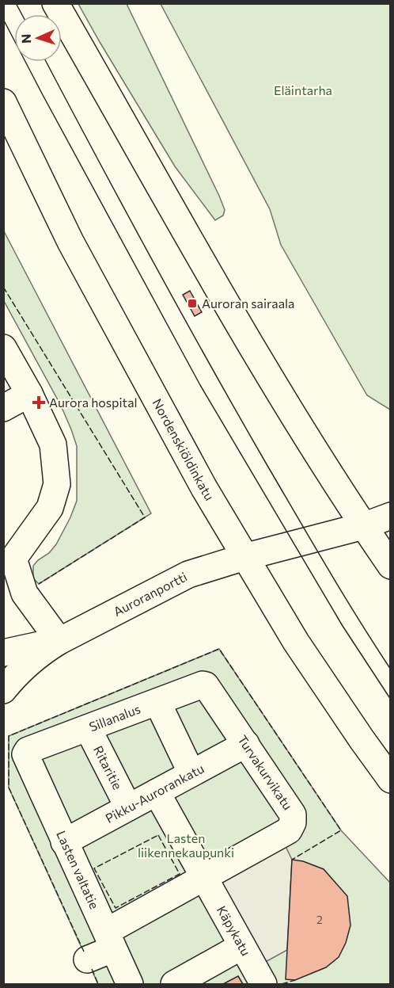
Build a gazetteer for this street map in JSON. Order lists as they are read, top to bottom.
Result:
{
  "streets": {
    "main road": [
      "Nordenskiöldinkatu",
      "Auroranportti",
      "Sillanalus",
      "Ritaritie",
      "Turvakurvikatu",
      "Pikku-Aurorankatu",
      "Lasten valtatie",
      "Käpykatu"
    ]
  },
  "crossings": [
    ["Nordenskiöldinkatu", "Auroranportti"],
    ["Sillanalus", "Ritaritie"],
    ["Sillanalus", "Turvakurvikatu"],
    ["Sillanalus", "Lasten valtatie"],
    ["Ritaritie", "Pikku-Aurorankatu"],
    ["Turvakurvikatu", "Pikku-Aurorankatu"],
    ["Turvakurvikatu", "Lasten valtatie"],
    ["Turvakurvikatu", "Käpykatu"],
    ["Pikku-Aurorankatu", "Lasten valtatie"],
    ["Pikku-Aurorankatu", "Käpykatu"]
  ],
  "parks": ["Eläintarha", "Lasten liikennekaupunki"],
  "places": {
    "transit": ["Auroran sairaala"],
    "health": ["Aurora hospital"]
  },
  "house_numbers": ["2"],
  "north": "left"
}
